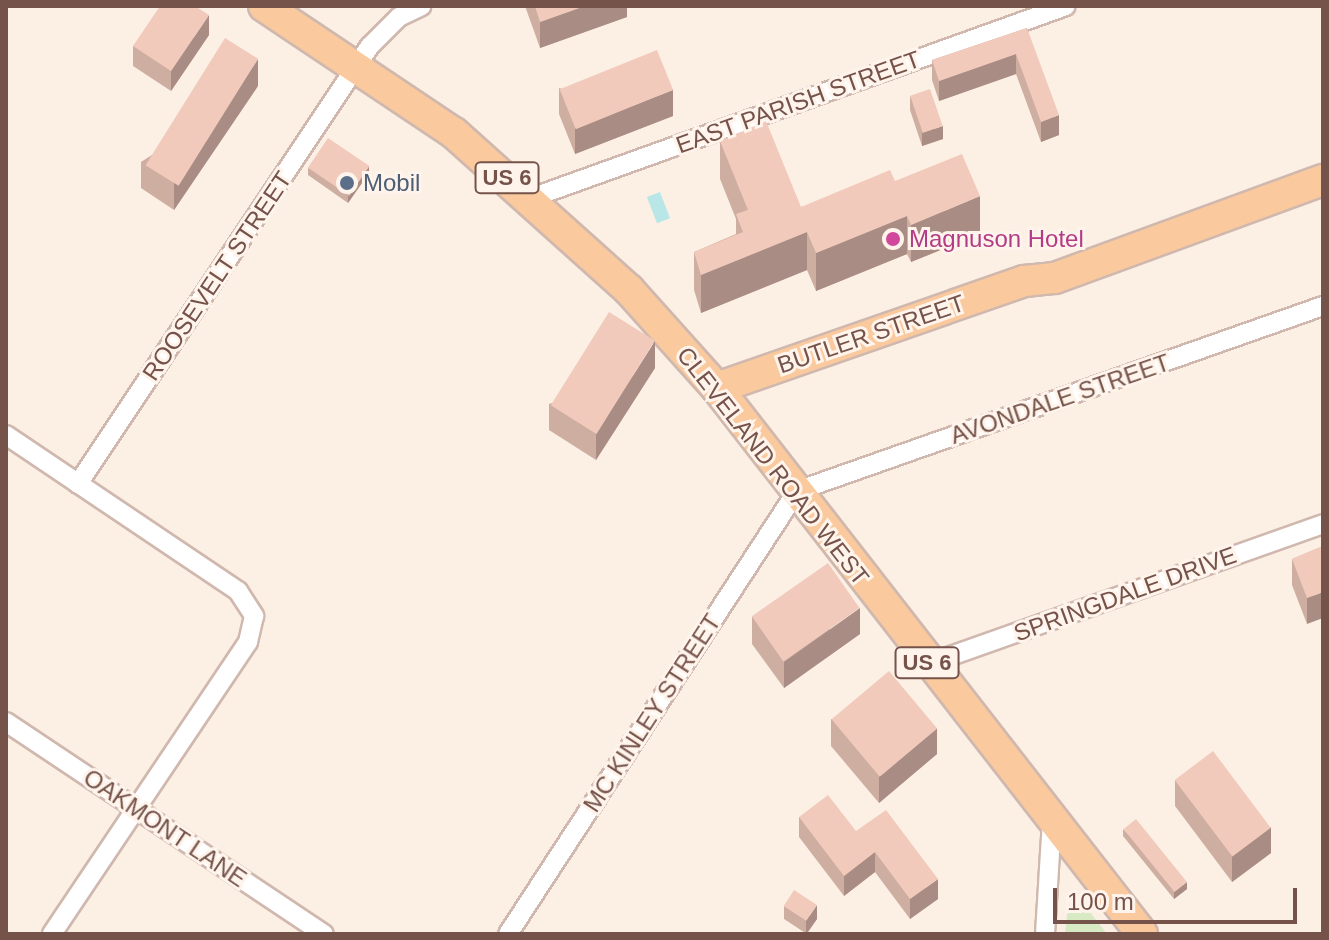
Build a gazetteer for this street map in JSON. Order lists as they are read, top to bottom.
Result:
{
  "streets": {
    "main road": ["US 6", "BUTLER STREET", "CLEVELAND ROAD WEST"],
    "street": [
      "EAST PARISH STREET",
      "ROOSEVELT STREET",
      "AVONDALE STREET",
      "SPRINGDALE DRIVE",
      "MC KINLEY STREET",
      "OAKMONT LANE"
    ]
  },
  "crossings": [
    ["EAST PARISH STREET", "CLEVELAND ROAD WEST"],
    ["ROOSEVELT STREET", "CLEVELAND ROAD WEST"],
    ["BUTLER STREET", "CLEVELAND ROAD WEST"],
    ["AVONDALE STREET", "CLEVELAND ROAD WEST"],
    ["AVONDALE STREET", "MC KINLEY STREET"],
    ["CLEVELAND ROAD WEST", "SPRINGDALE DRIVE"],
    ["CLEVELAND ROAD WEST", "MC KINLEY STREET"]
  ],
  "places": ["Mobil", "Magnuson Hotel"],
  "scale_bar": "100 m"
}
